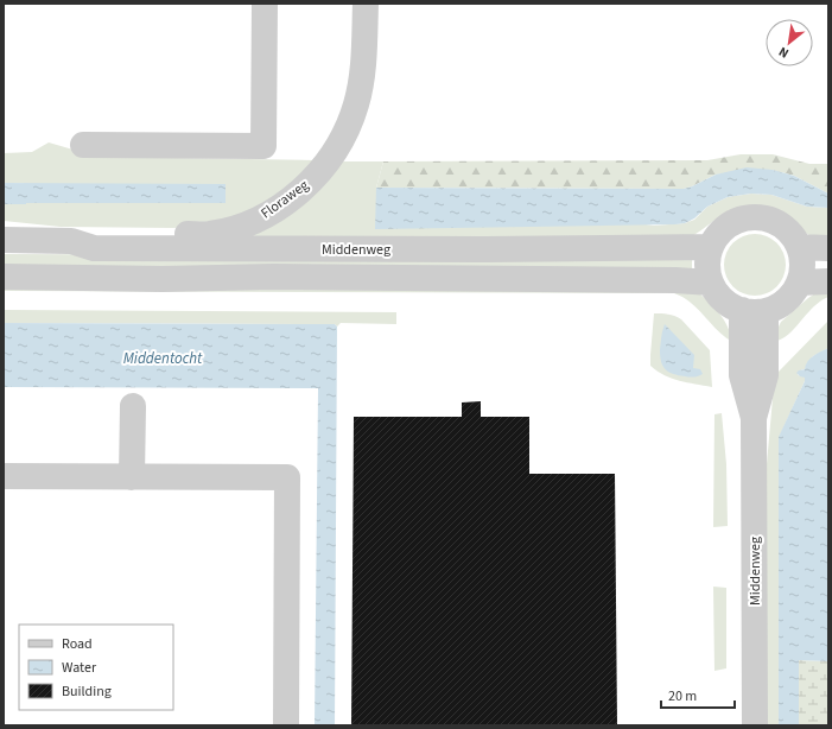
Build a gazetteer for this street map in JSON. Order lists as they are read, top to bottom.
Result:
{
  "streets": {
    "street": ["Floraweg", "Middenweg"]
  },
  "crossings": [
    ["Floraweg", "Middenweg"]
  ],
  "water": ["Middentocht"],
  "legend": ["Road", "Water", "Building"],
  "scale_bar": "20 m",
  "north": "bottom left"
}
